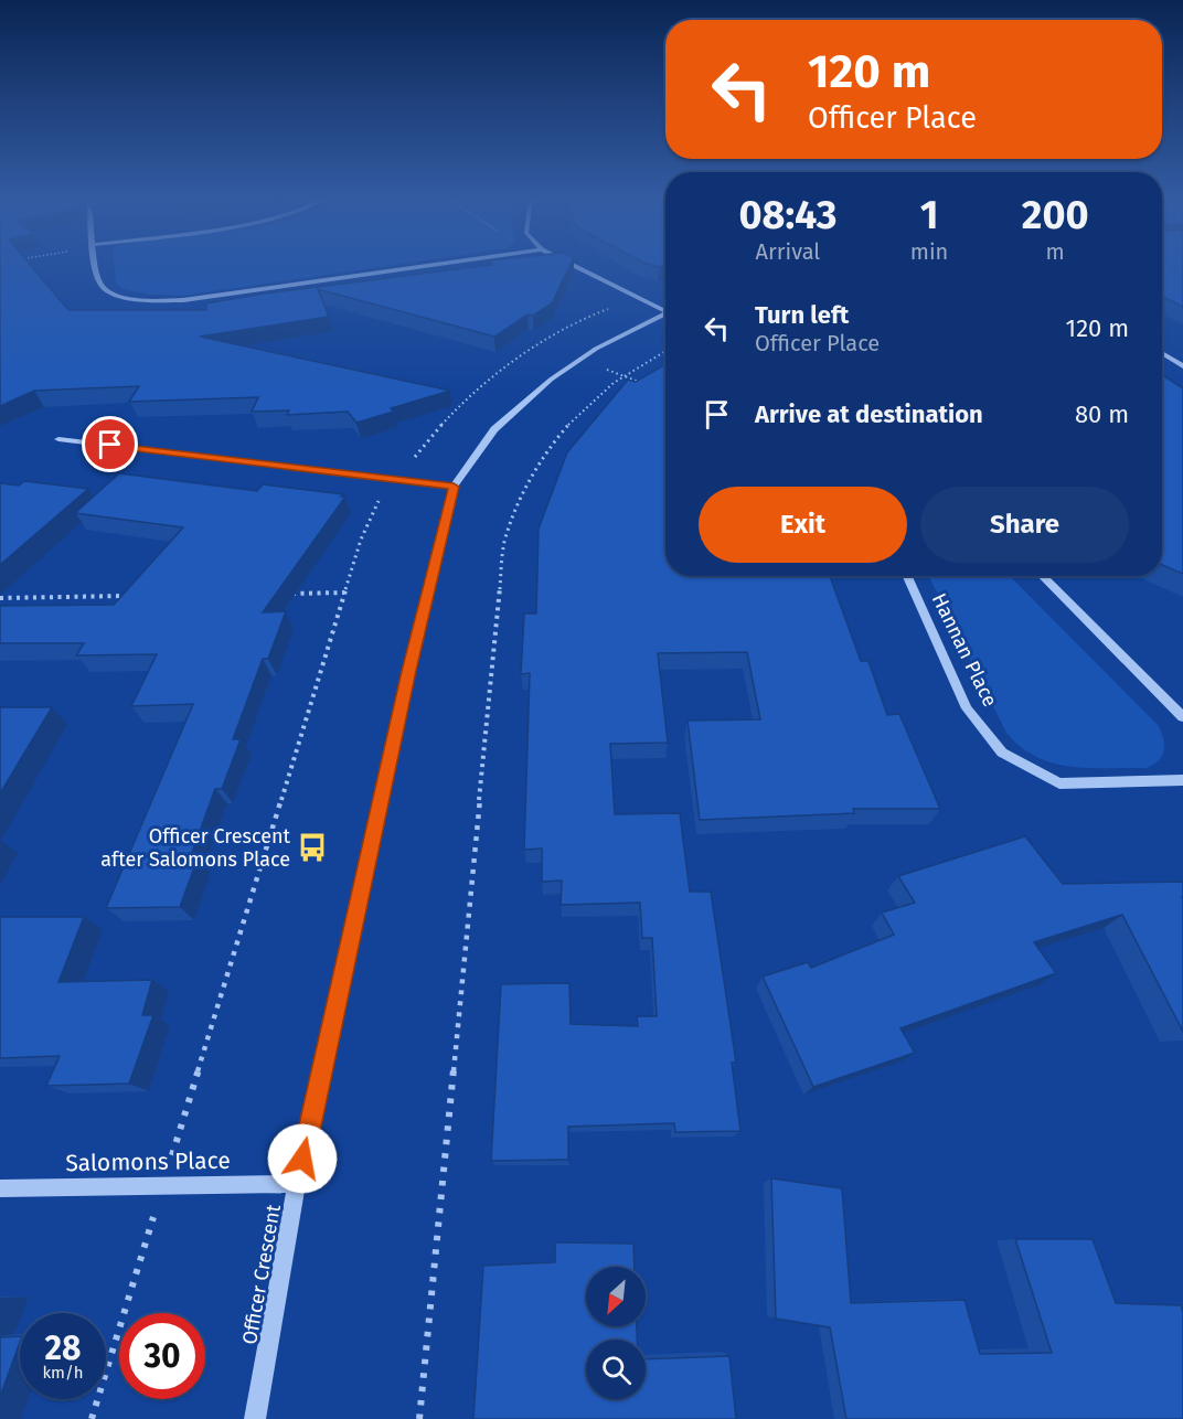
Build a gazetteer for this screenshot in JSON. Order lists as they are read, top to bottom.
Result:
{
  "streets": {
    "street": ["Hannan Place", "Salomons Place", "Officer Crescent"]
  },
  "crossings": [
    ["Salomons Place", "Officer Crescent"]
  ],
  "places": {
    "bus stop": ["Officer Crescent after Salomons Place"]
  },
  "north": "bottom left",
  "page": {
    "turn": ["120 m", "Officer Place"],
    "eta": [
      "08:43",
      "Arrival",
      "1",
      "min",
      "200",
      "m"
    ],
    "list": [
      {
        "name": "Turn left",
        "note": "Officer Place",
        "value": "120 m"
      },
      {
        "name": "Arrive at destination",
        "value": "80 m"
      }
    ],
    "buttons": ["Exit", "Share"],
    "speed": "28 km/h",
    "limit": "30"
  }
}
